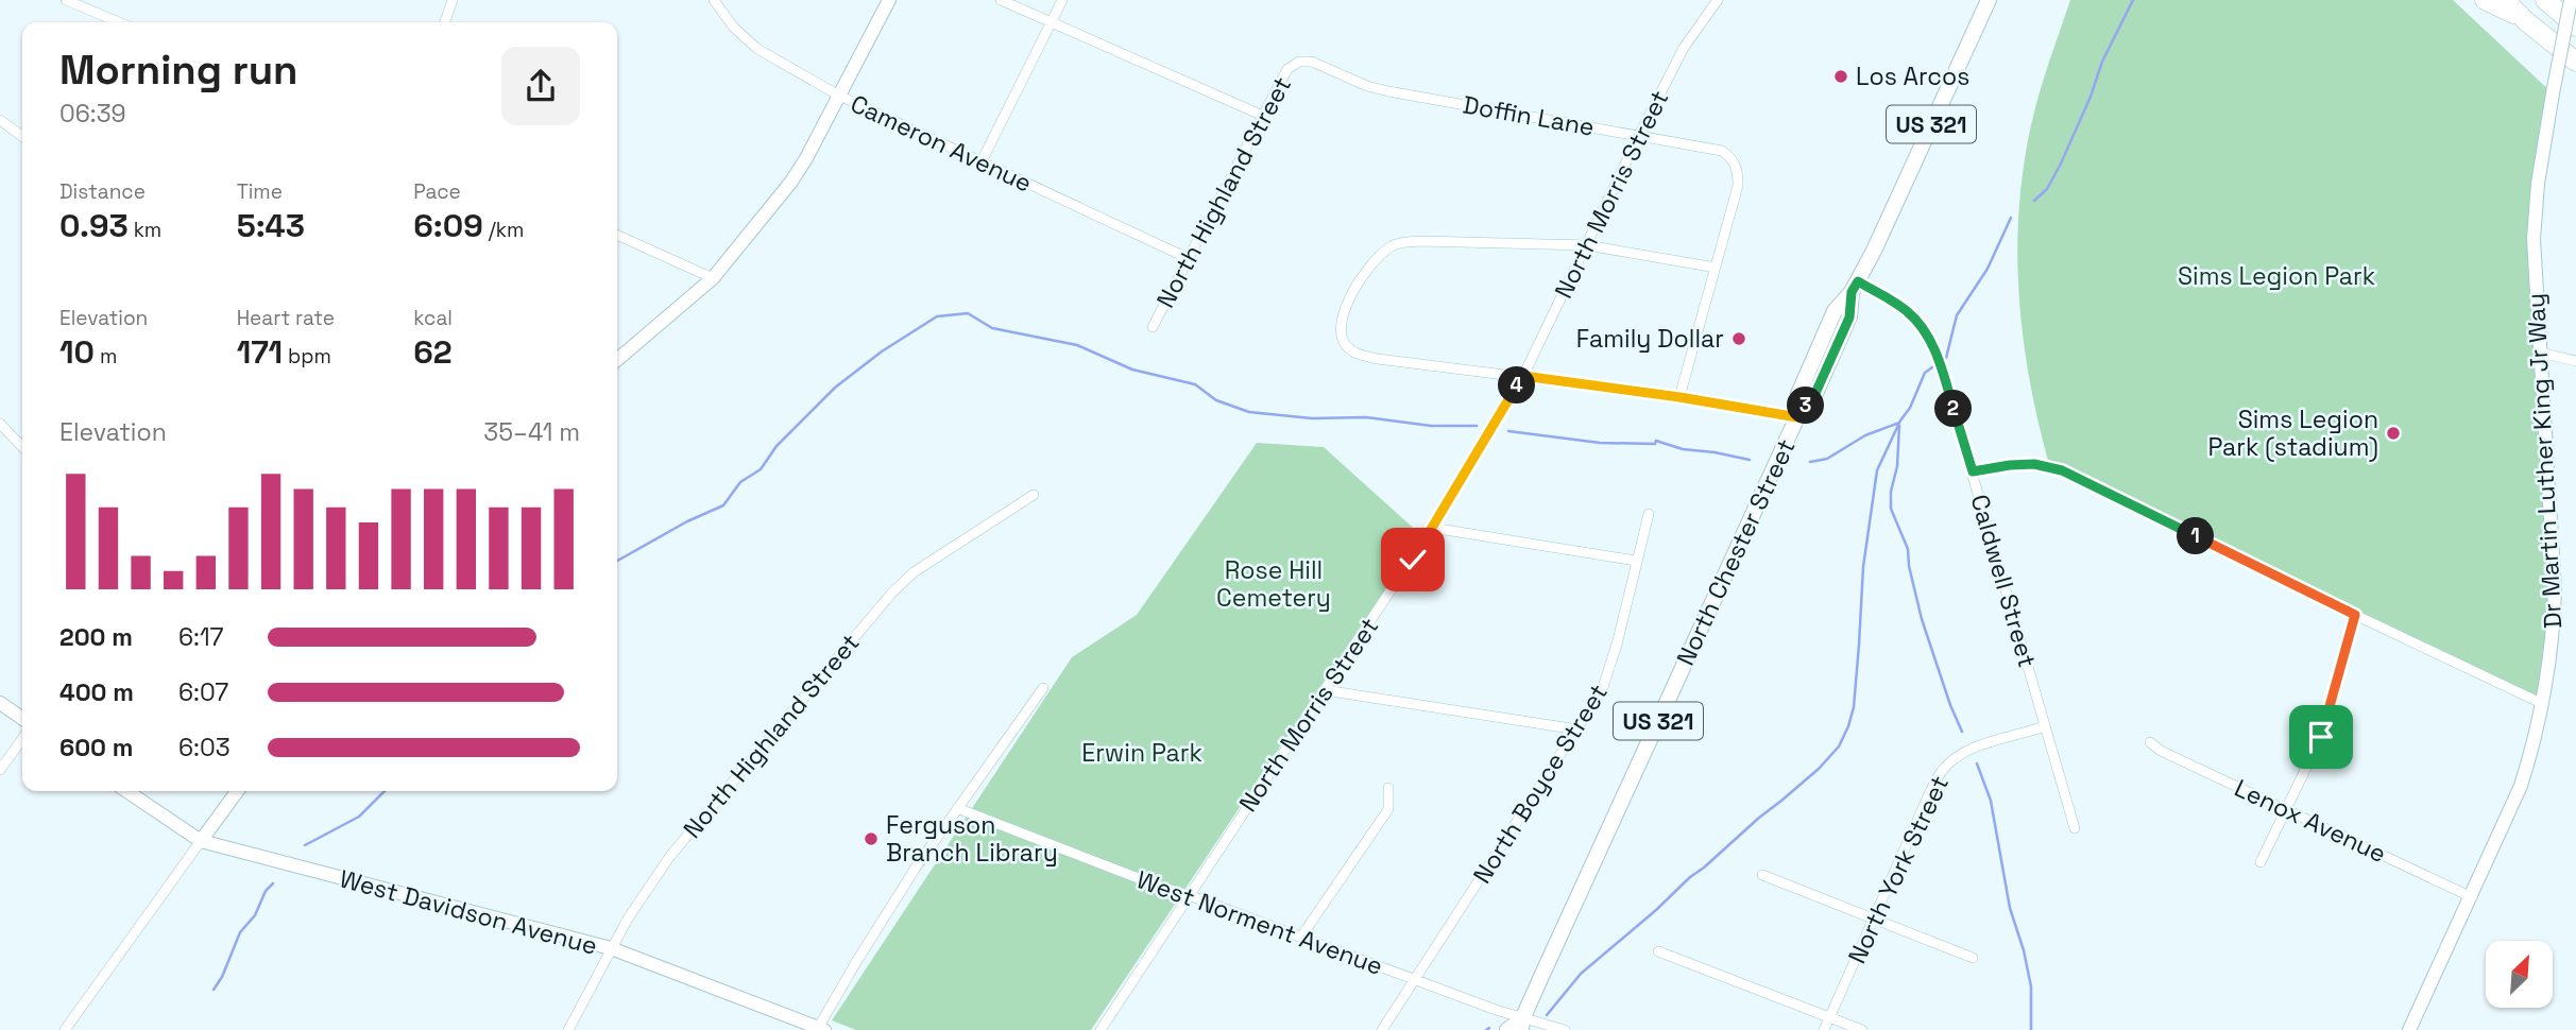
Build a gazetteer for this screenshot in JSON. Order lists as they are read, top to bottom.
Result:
{
  "streets": {
    "main road": ["US 321", "North Chester Street"],
    "street": [
      "Doffin Lane",
      "Cameron Avenue",
      "North Highland Street",
      "North Morris Street",
      "Dr Martin Luther King Jr Way",
      "Caldwell Street",
      "North Boyce Street",
      "Lenox Avenue",
      "North York Street",
      "West Davidson Avenue",
      "West Norment Avenue"
    ]
  },
  "crossings": [
    ["Doffin Lane", "North Highland Street"],
    ["Doffin Lane", "North Morris Street"],
    ["Cameron Avenue", "North Highland Street"],
    ["North Highland Street", "West Davidson Avenue"],
    ["North Morris Street", "West Norment Avenue"],
    ["Dr Martin Luther King Jr Way", "Lenox Avenue"],
    ["North Chester Street", "Caldwell Street"],
    ["North Chester Street", "West Norment Avenue"],
    ["Caldwell Street", "North York Street"],
    ["North Boyce Street", "West Norment Avenue"]
  ],
  "parks": ["Sims Legion Park", "Rose Hill Cemetery", "Erwin Park"],
  "places": [
    "Los Arcos",
    "Family Dollar",
    "Sims Legion Park (stadium)",
    "Ferguson Branch Library"
  ],
  "north": "top right",
  "page": {
    "heading": ["Morning run", "06:39"],
    "stats": [
      ["Distance", "0.93 km"],
      ["Time", "5:43"],
      ["Pace", "6:09 /km"],
      ["Elevation", "10 m"],
      ["Heart rate", "171 bpm"],
      ["kcal", "62"]
    ],
    "pins": [
      "4",
      "3",
      "2",
      "1"
    ],
    "chart": ["Elevation", "35–41 m"],
    "list": [
      {
        "name": "200 m",
        "note": "6:17"
      },
      {
        "name": "400 m",
        "note": "6:07"
      },
      {
        "name": "600 m",
        "note": "6:03"
      }
    ]
  }
}
